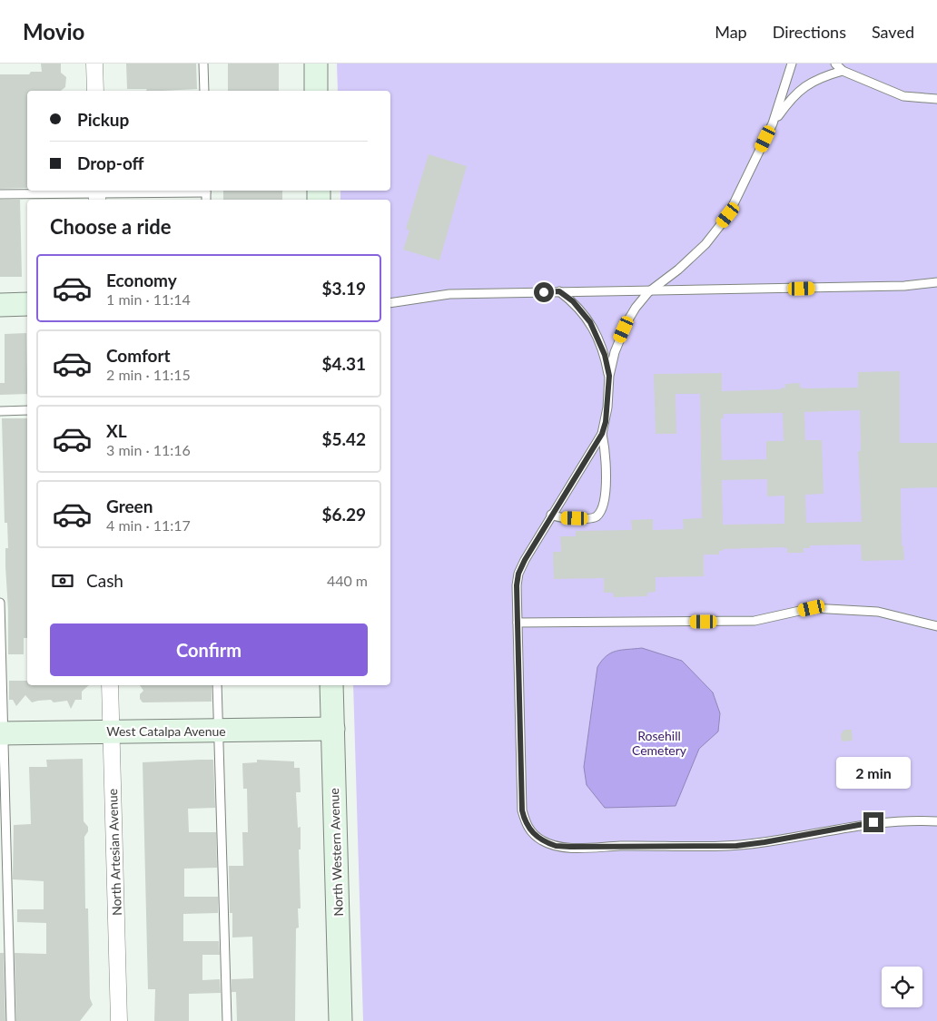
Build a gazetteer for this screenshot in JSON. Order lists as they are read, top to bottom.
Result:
{
  "streets": {
    "main road": ["West Catalpa Avenue", "North Western Avenue"],
    "street": ["North Artesian Avenue"]
  },
  "crossings": [
    ["West Catalpa Avenue", "North Artesian Avenue"],
    ["West Catalpa Avenue", "North Western Avenue"]
  ],
  "parks": ["Rosehill Cemetery"],
  "page": {
    "header": "Movio",
    "nav": ["Map", "Directions", "Saved"],
    "banner": ["Pickup", "Drop-off"],
    "heading": "Choose a ride",
    "list": [
      {
        "name": "Economy",
        "note": "1 min · 11:14",
        "value": "$3.19"
      },
      {
        "name": "Comfort",
        "note": "2 min · 11:15",
        "value": "$4.31"
      },
      {
        "name": "XL",
        "note": "3 min · 11:16",
        "value": "$5.42"
      },
      {
        "name": "Green",
        "note": "4 min · 11:17",
        "value": "$6.29"
      }
    ],
    "pay": ["Cash", "440 m"],
    "buttons": "Confirm",
    "bubble": "2 min"
  }
}
